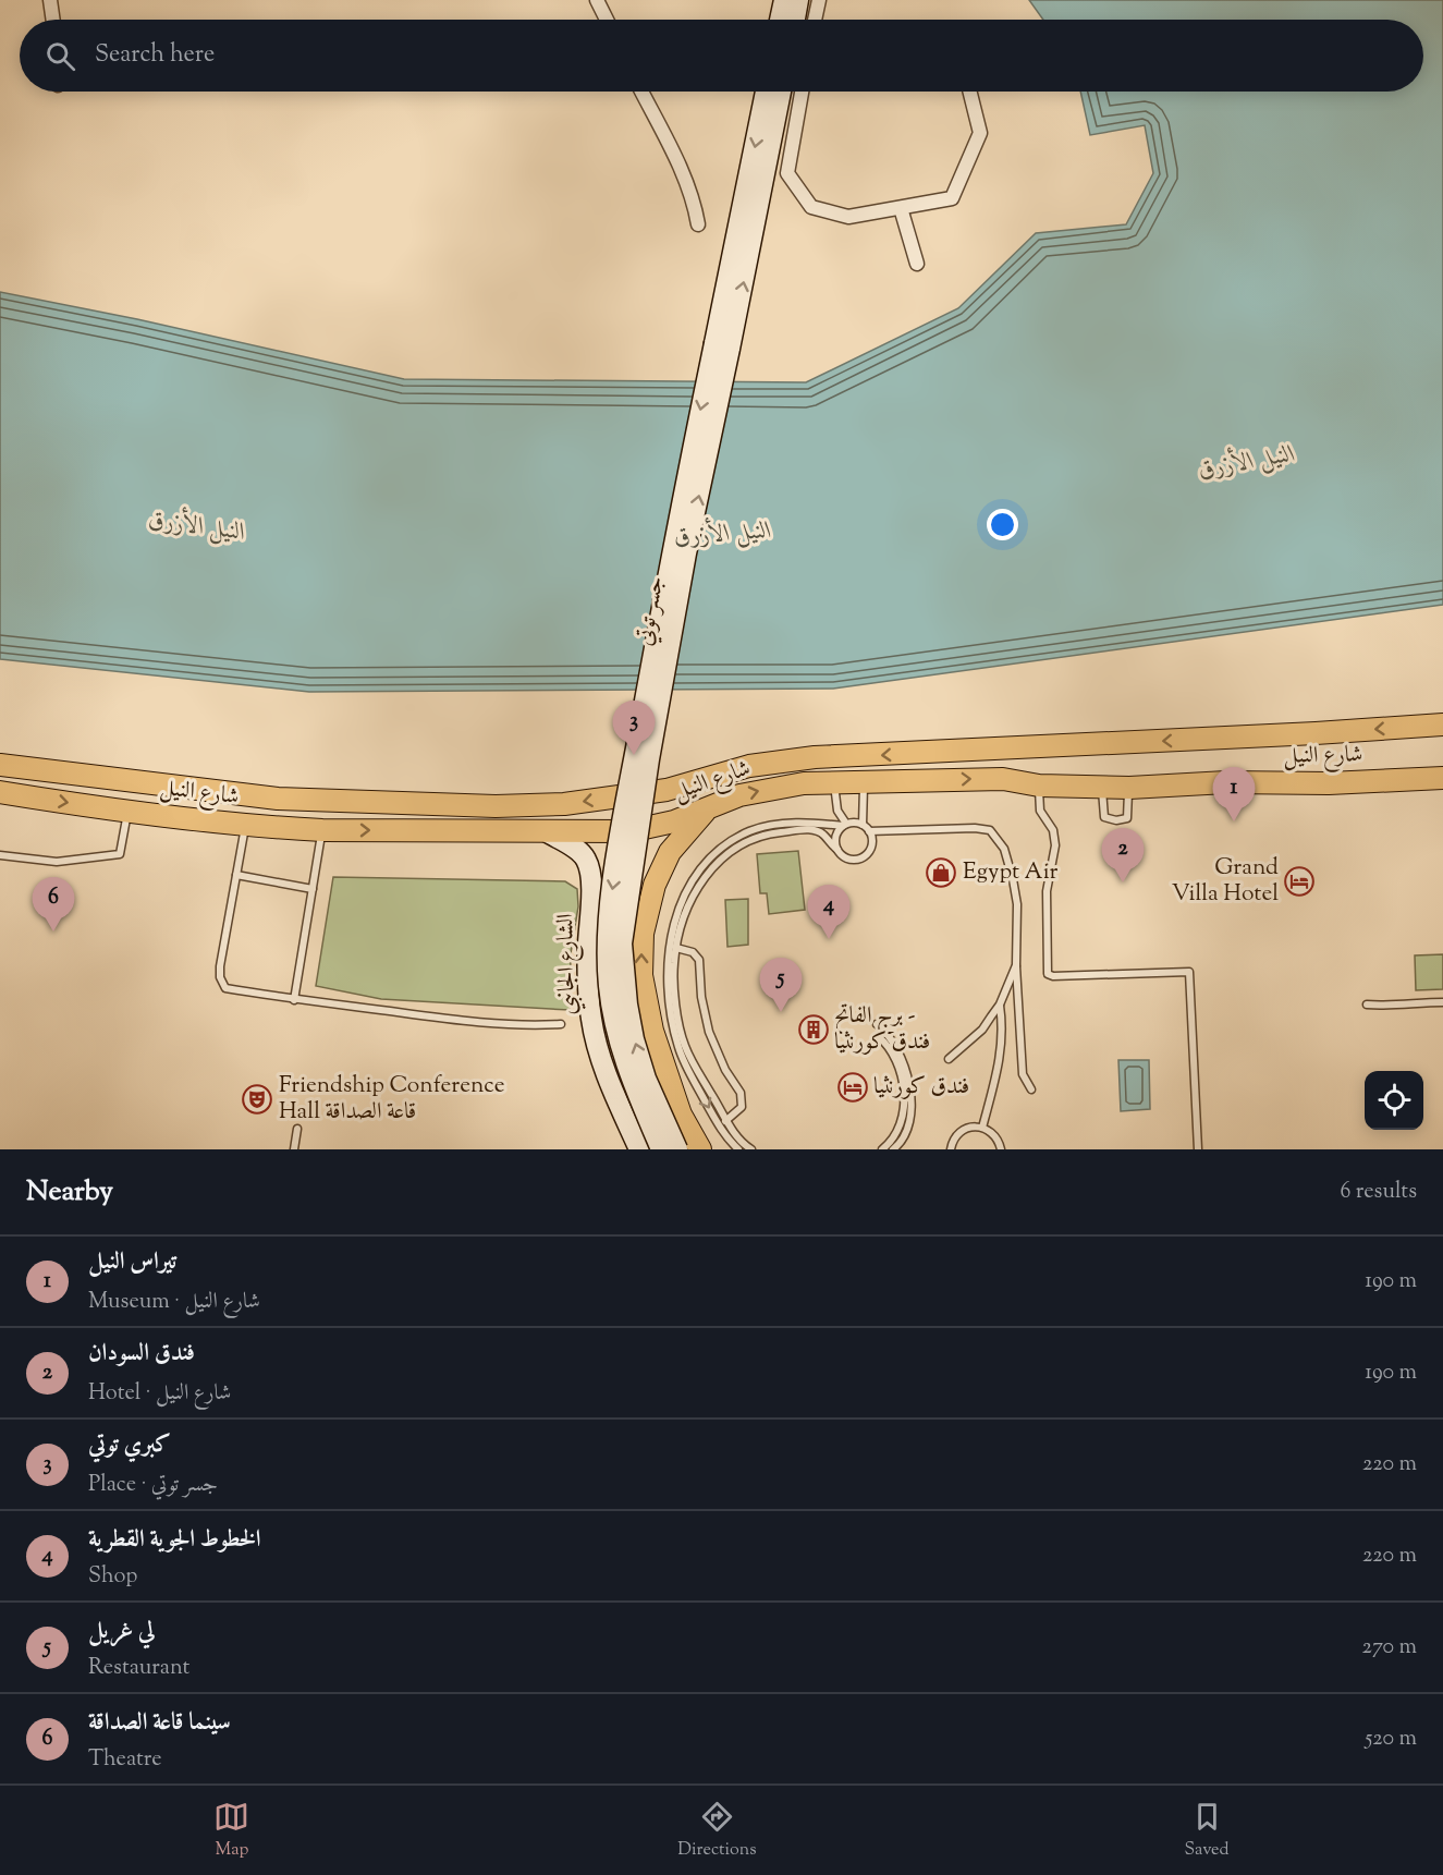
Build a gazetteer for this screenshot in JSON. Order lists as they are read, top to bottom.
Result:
{
  "streets": {
    "main road": ["شارع النيل"],
    "street": ["جسر توتي", "الشارع الجانبي"]
  },
  "crossings": [
    ["شارع النيل", "الشارع الجانبي"]
  ],
  "water": ["النيل الأزرق"],
  "places": {
    "shop": ["Egypt Air"],
    "hotel": ["Grand Villa Hotel", "فندق كورنثيا"],
    "building": ["برج الفاتح - فندق كورنثيا"],
    "theatre": ["Friendship Conference Hall قاعة الصداقة"]
  },
  "page": {
    "search": "Search here",
    "pins": [
      "3",
      "1",
      "2",
      "6",
      "4",
      "5"
    ],
    "heading": ["Nearby", "6 results"],
    "list": [
      {
        "mark": "1",
        "name": "تيراس النيل",
        "note": "Museum · شارع النيل",
        "value": "190 m"
      },
      {
        "mark": "2",
        "name": "فندق السودان",
        "note": "Hotel · شارع النيل",
        "value": "190 m"
      },
      {
        "mark": "3",
        "name": "كبري توتي",
        "note": "Place · جسر توتي",
        "value": "220 m"
      },
      {
        "mark": "4",
        "name": "الخطوط الجوية القطرية",
        "note": "Shop",
        "value": "220 m"
      },
      {
        "mark": "5",
        "name": "لي غريل",
        "note": "Restaurant",
        "value": "270 m"
      },
      {
        "mark": "6",
        "name": "سينما قاعة الصداقة",
        "note": "Theatre",
        "value": "520 m"
      }
    ],
    "nav": ["Map", "Directions", "Saved"]
  }
}
